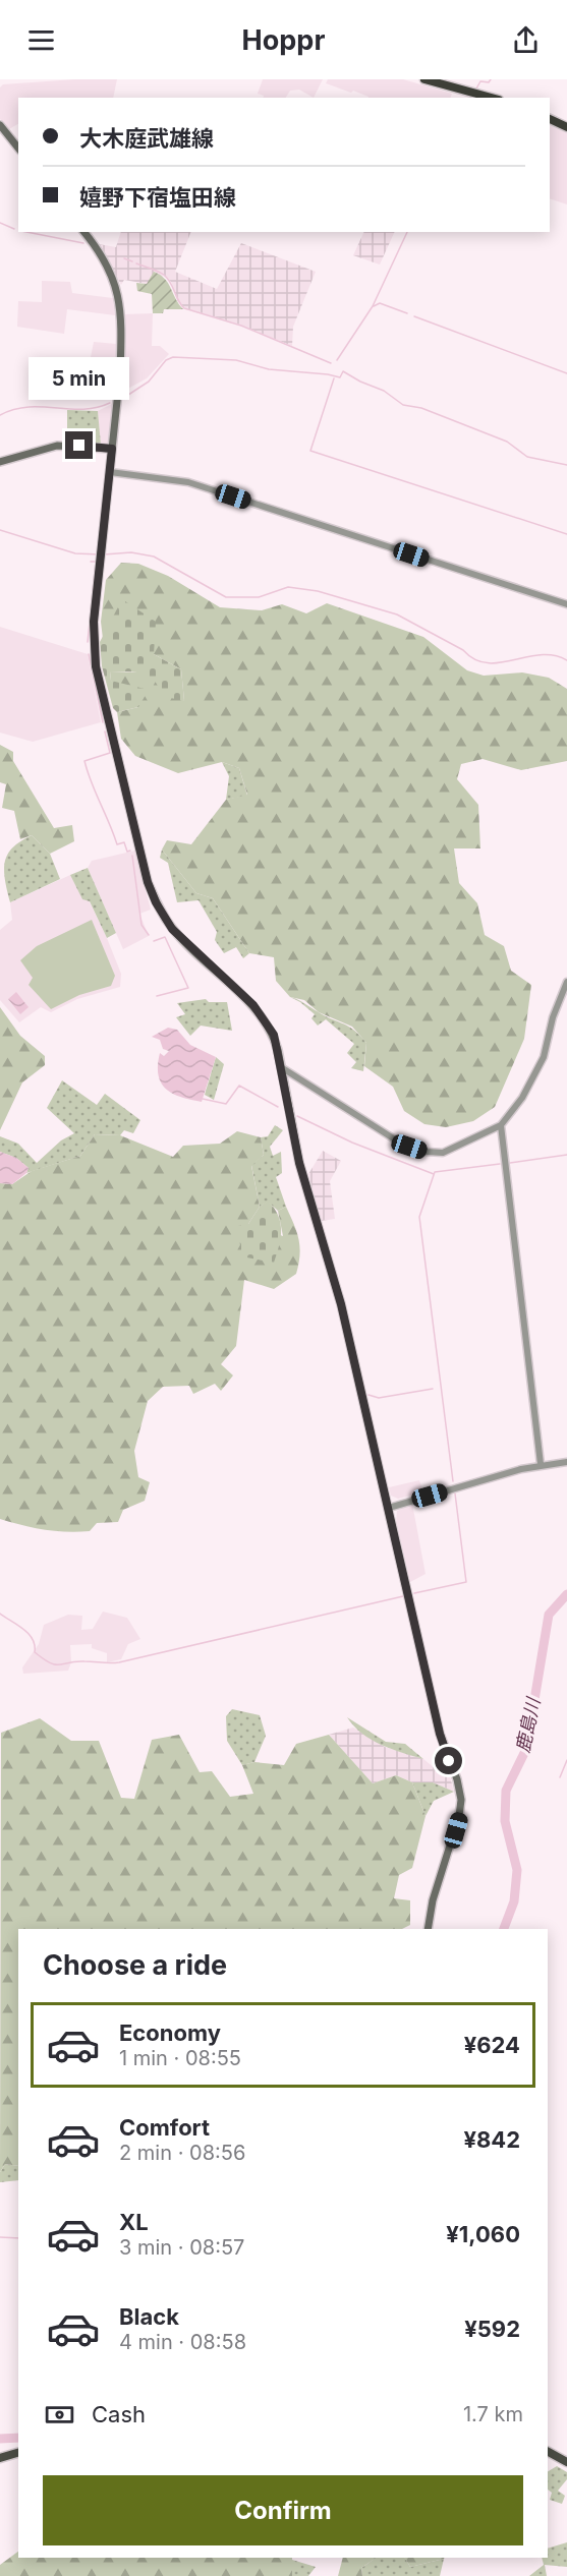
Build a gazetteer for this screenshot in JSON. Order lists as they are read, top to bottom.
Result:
{
  "water": ["鹿島川"],
  "page": {
    "header": "Hoppr",
    "banner": ["大木庭武雄線", "嬉野下宿塩田線"],
    "bubble": "5 min",
    "heading": "Choose a ride",
    "list": [
      {
        "name": "Economy",
        "note": "1 min · 08:55",
        "value": "¥624"
      },
      {
        "name": "Comfort",
        "note": "2 min · 08:56",
        "value": "¥842"
      },
      {
        "name": "XL",
        "note": "3 min · 08:57",
        "value": "¥1,060"
      },
      {
        "name": "Black",
        "note": "4 min · 08:58",
        "value": "¥592"
      }
    ],
    "pay": ["Cash", "1.7 km"],
    "buttons": "Confirm"
  }
}
